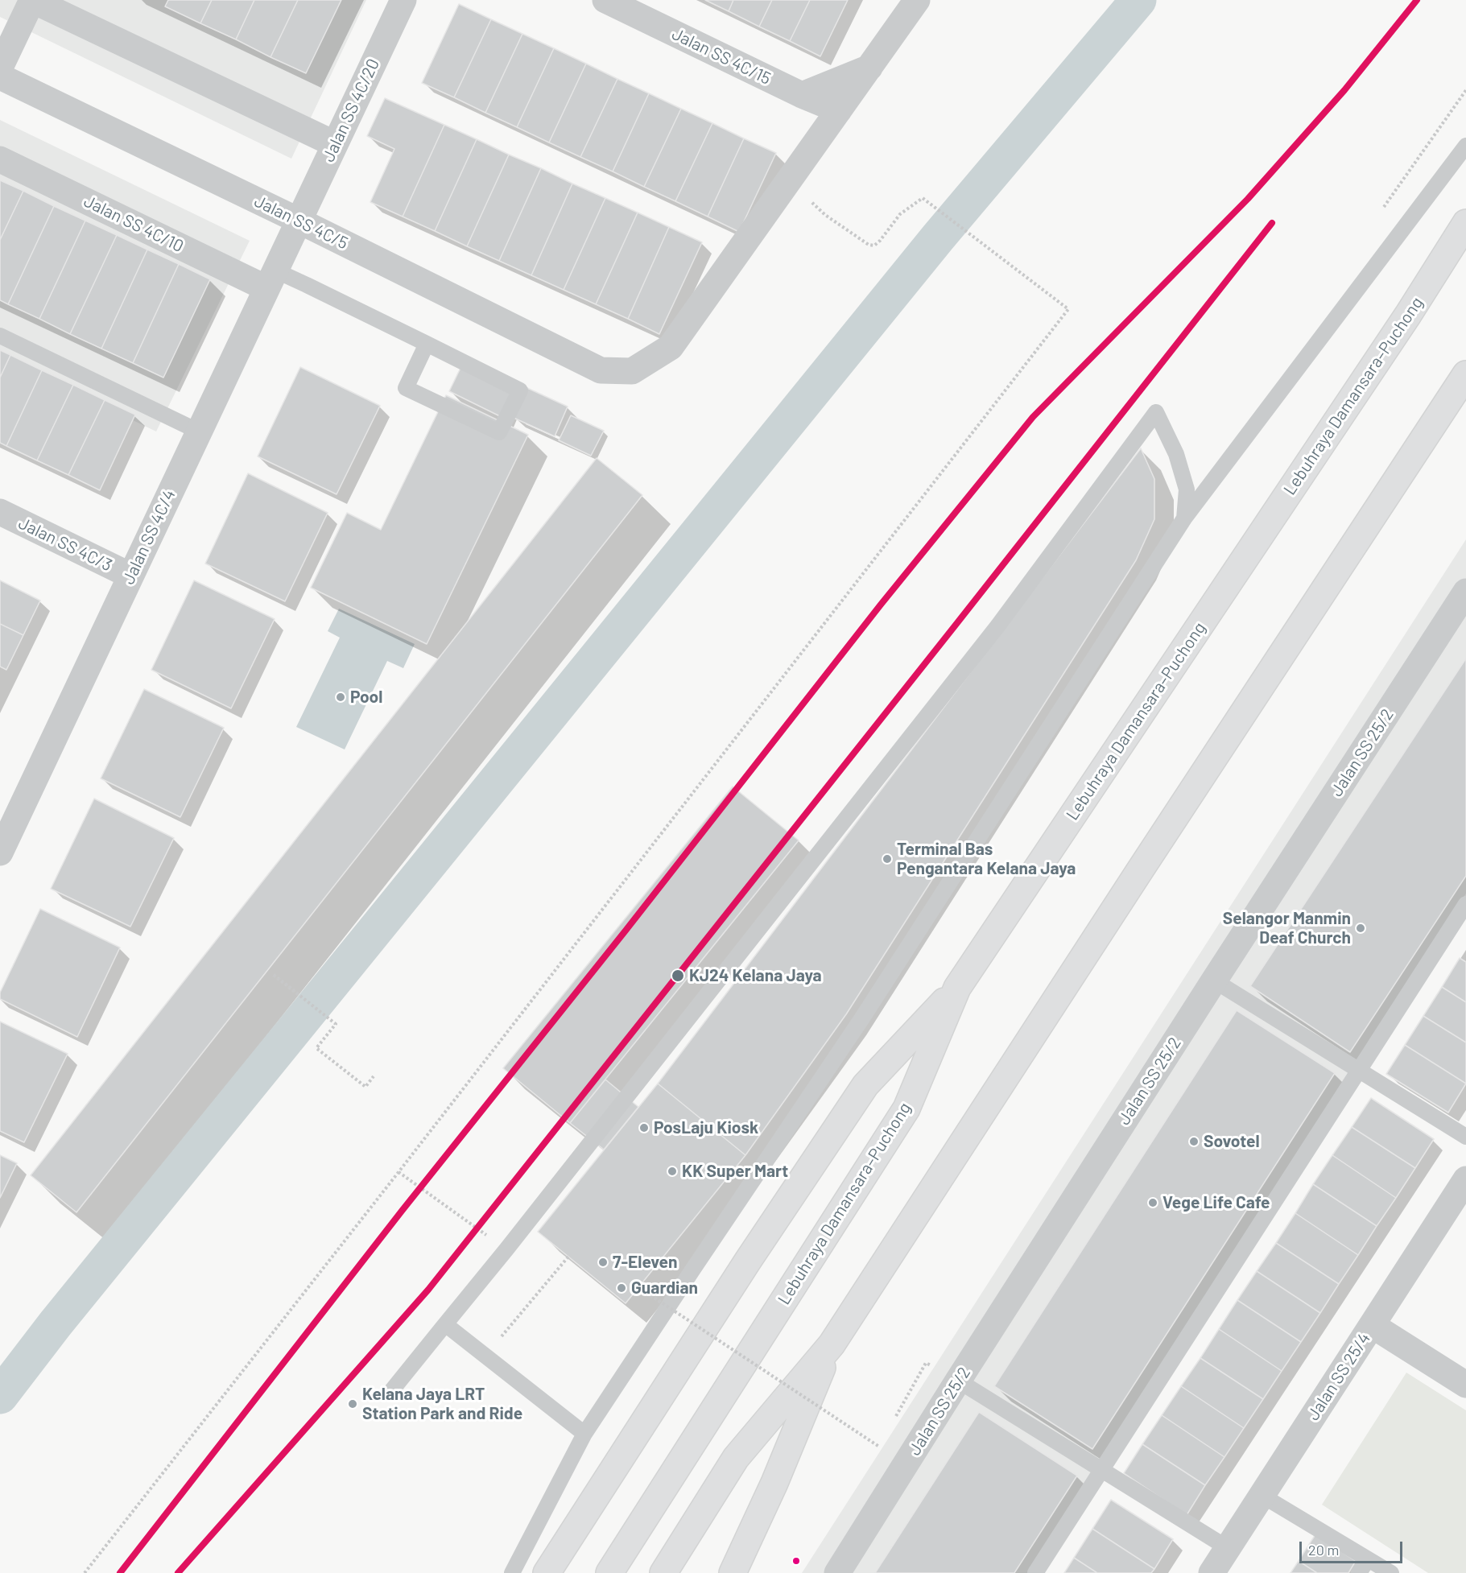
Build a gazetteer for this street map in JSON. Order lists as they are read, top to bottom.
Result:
{
  "streets": {
    "highway": ["Lebuhraya Damansara–Puchong"],
    "street": [
      "Jalan SS 4C/15",
      "Jalan SS 4C/20",
      "Jalan SS 4C/5",
      "Jalan SS 4C/10",
      "Jalan SS 4C/4",
      "Jalan SS 4C/3",
      "Jalan SS 25/2",
      "Jalan SS 25/4"
    ]
  },
  "crossings": [
    ["Jalan SS 4C/20", "Jalan SS 4C/5"],
    ["Jalan SS 4C/20", "Jalan SS 4C/4"],
    ["Jalan SS 4C/5", "Jalan SS 4C/4"],
    ["Jalan SS 4C/10", "Jalan SS 4C/4"],
    ["Jalan SS 4C/4", "Jalan SS 4C/3"]
  ],
  "places": [
    "Pool",
    "Terminal Bas Pengantara Kelana Jaya",
    "Selangor Manmin Deaf Church",
    "KJ24 Kelana Jaya",
    "PosLaju Kiosk",
    "Sovotel",
    "KK Super Mart",
    "Vege Life Cafe",
    "7-Eleven",
    "Guardian",
    "Kelana Jaya LRT Station Park and Ride"
  ],
  "scale_bar": "20 m"
}
